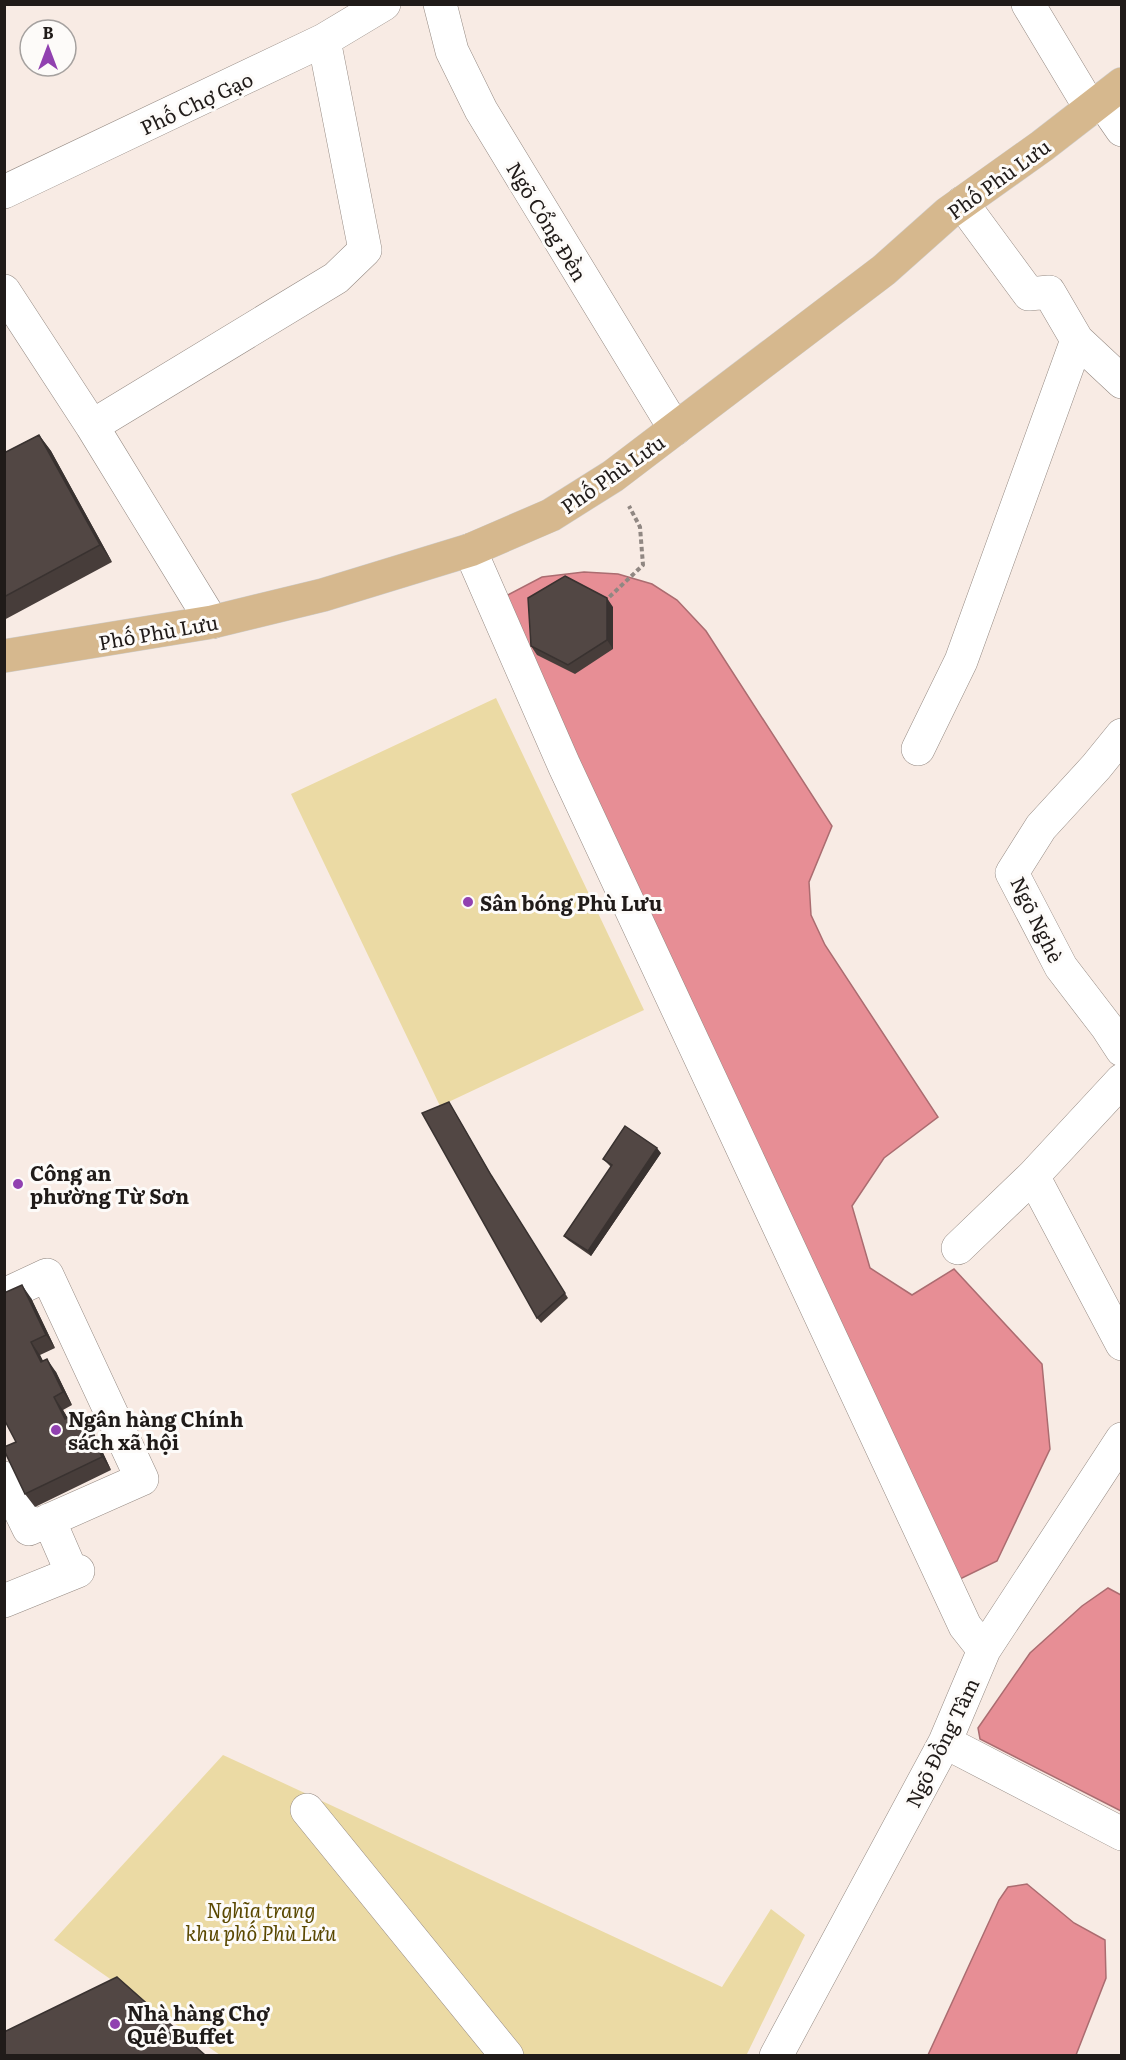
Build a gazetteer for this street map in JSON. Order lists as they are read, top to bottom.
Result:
{
  "streets": {
    "main road": ["Phố Phù Lưu"],
    "street": [
      "Phố Chợ Gạo",
      "Ngõ Cổng Đền",
      "Ngõ Nghè",
      "Ngõ Đồng Tâm"
    ]
  },
  "crossings": [
    ["Phố Phù Lưu", "Ngõ Cổng Đền"]
  ],
  "parks": ["Nghĩa trang khu phố Phù Lưu"],
  "places": [
    "Sân bóng Phù Lưu",
    "Công an phường Từ Sơn",
    "Ngân hàng Chính sách xã hội",
    "Nhà hàng Chợ Quê Buffet"
  ],
  "north": "top"
}
